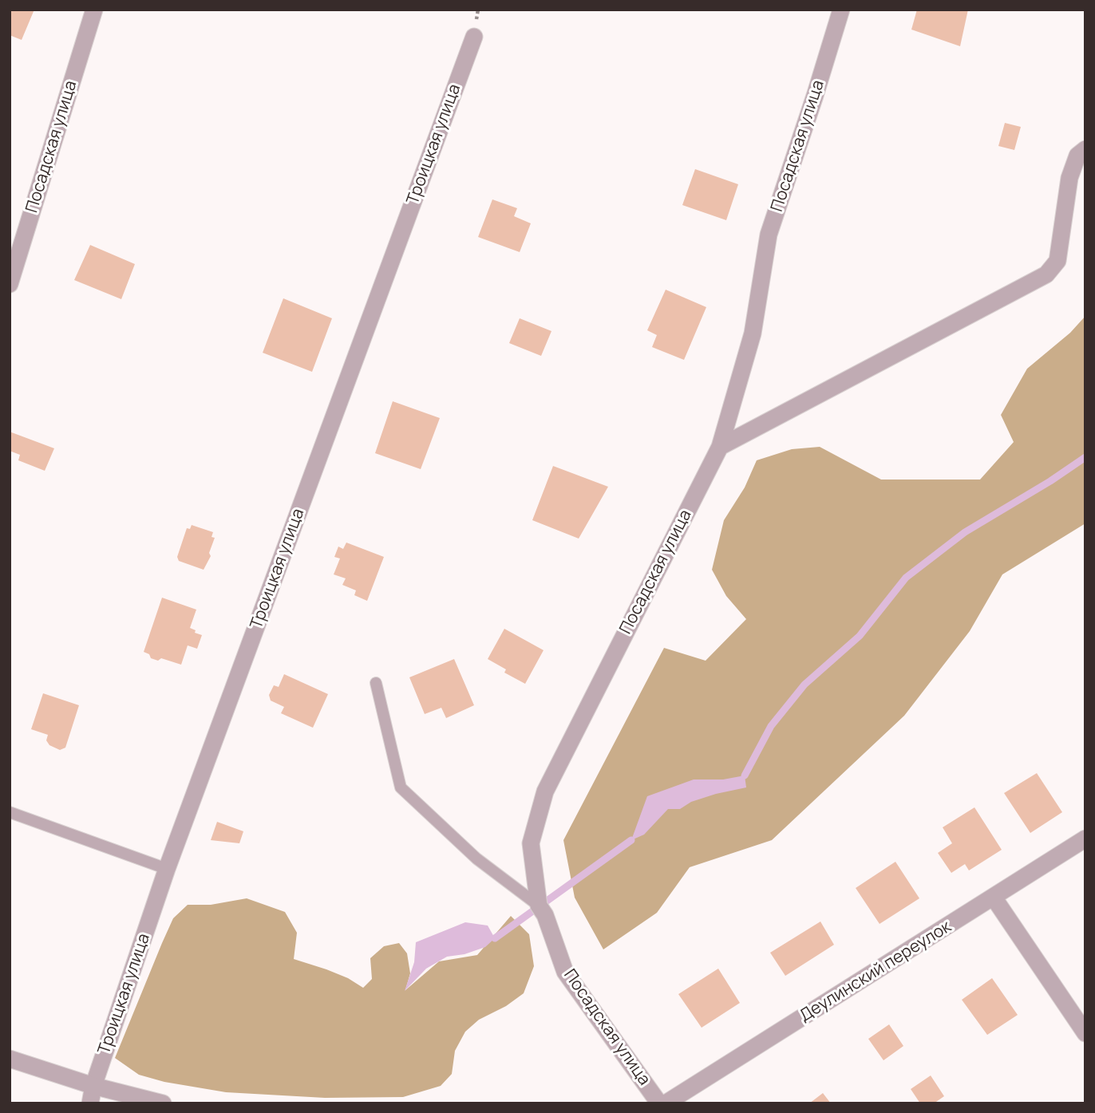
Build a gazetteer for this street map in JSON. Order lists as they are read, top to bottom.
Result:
{
  "streets": {
    "street": ["Троицкая улица", "Посадская улица", "Деулинский переулок"]
  }
}
